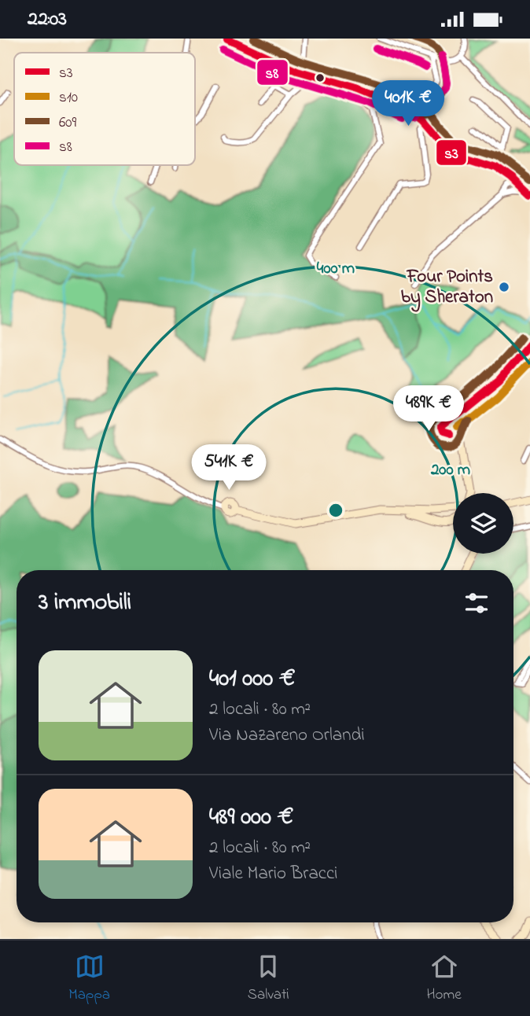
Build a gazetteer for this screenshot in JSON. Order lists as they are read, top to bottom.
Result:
{
  "places": ["Four Points by Sheraton"],
  "lines": [
    "transit line s3",
    "transit line 609",
    "transit line s8",
    "transit line s10"
  ],
  "legend": [
    "s3",
    "s10",
    "609",
    "s8"
  ],
  "page": {
    "status": "22:03",
    "price": ["401K €", "489K €", "541K €"],
    "heading": "3 immobili",
    "list": [
      {
        "name": "401 000 €",
        "note": "2 locali · 80 m² · Via Nazareno Orlandi"
      },
      {
        "name": "489 000 €",
        "note": "2 locali · 80 m² · Viale Mario Bracci"
      }
    ],
    "tabs": ["Mappa", "Salvati", "Home"]
  },
  "rings": ["400 m", "200 m"]
}
